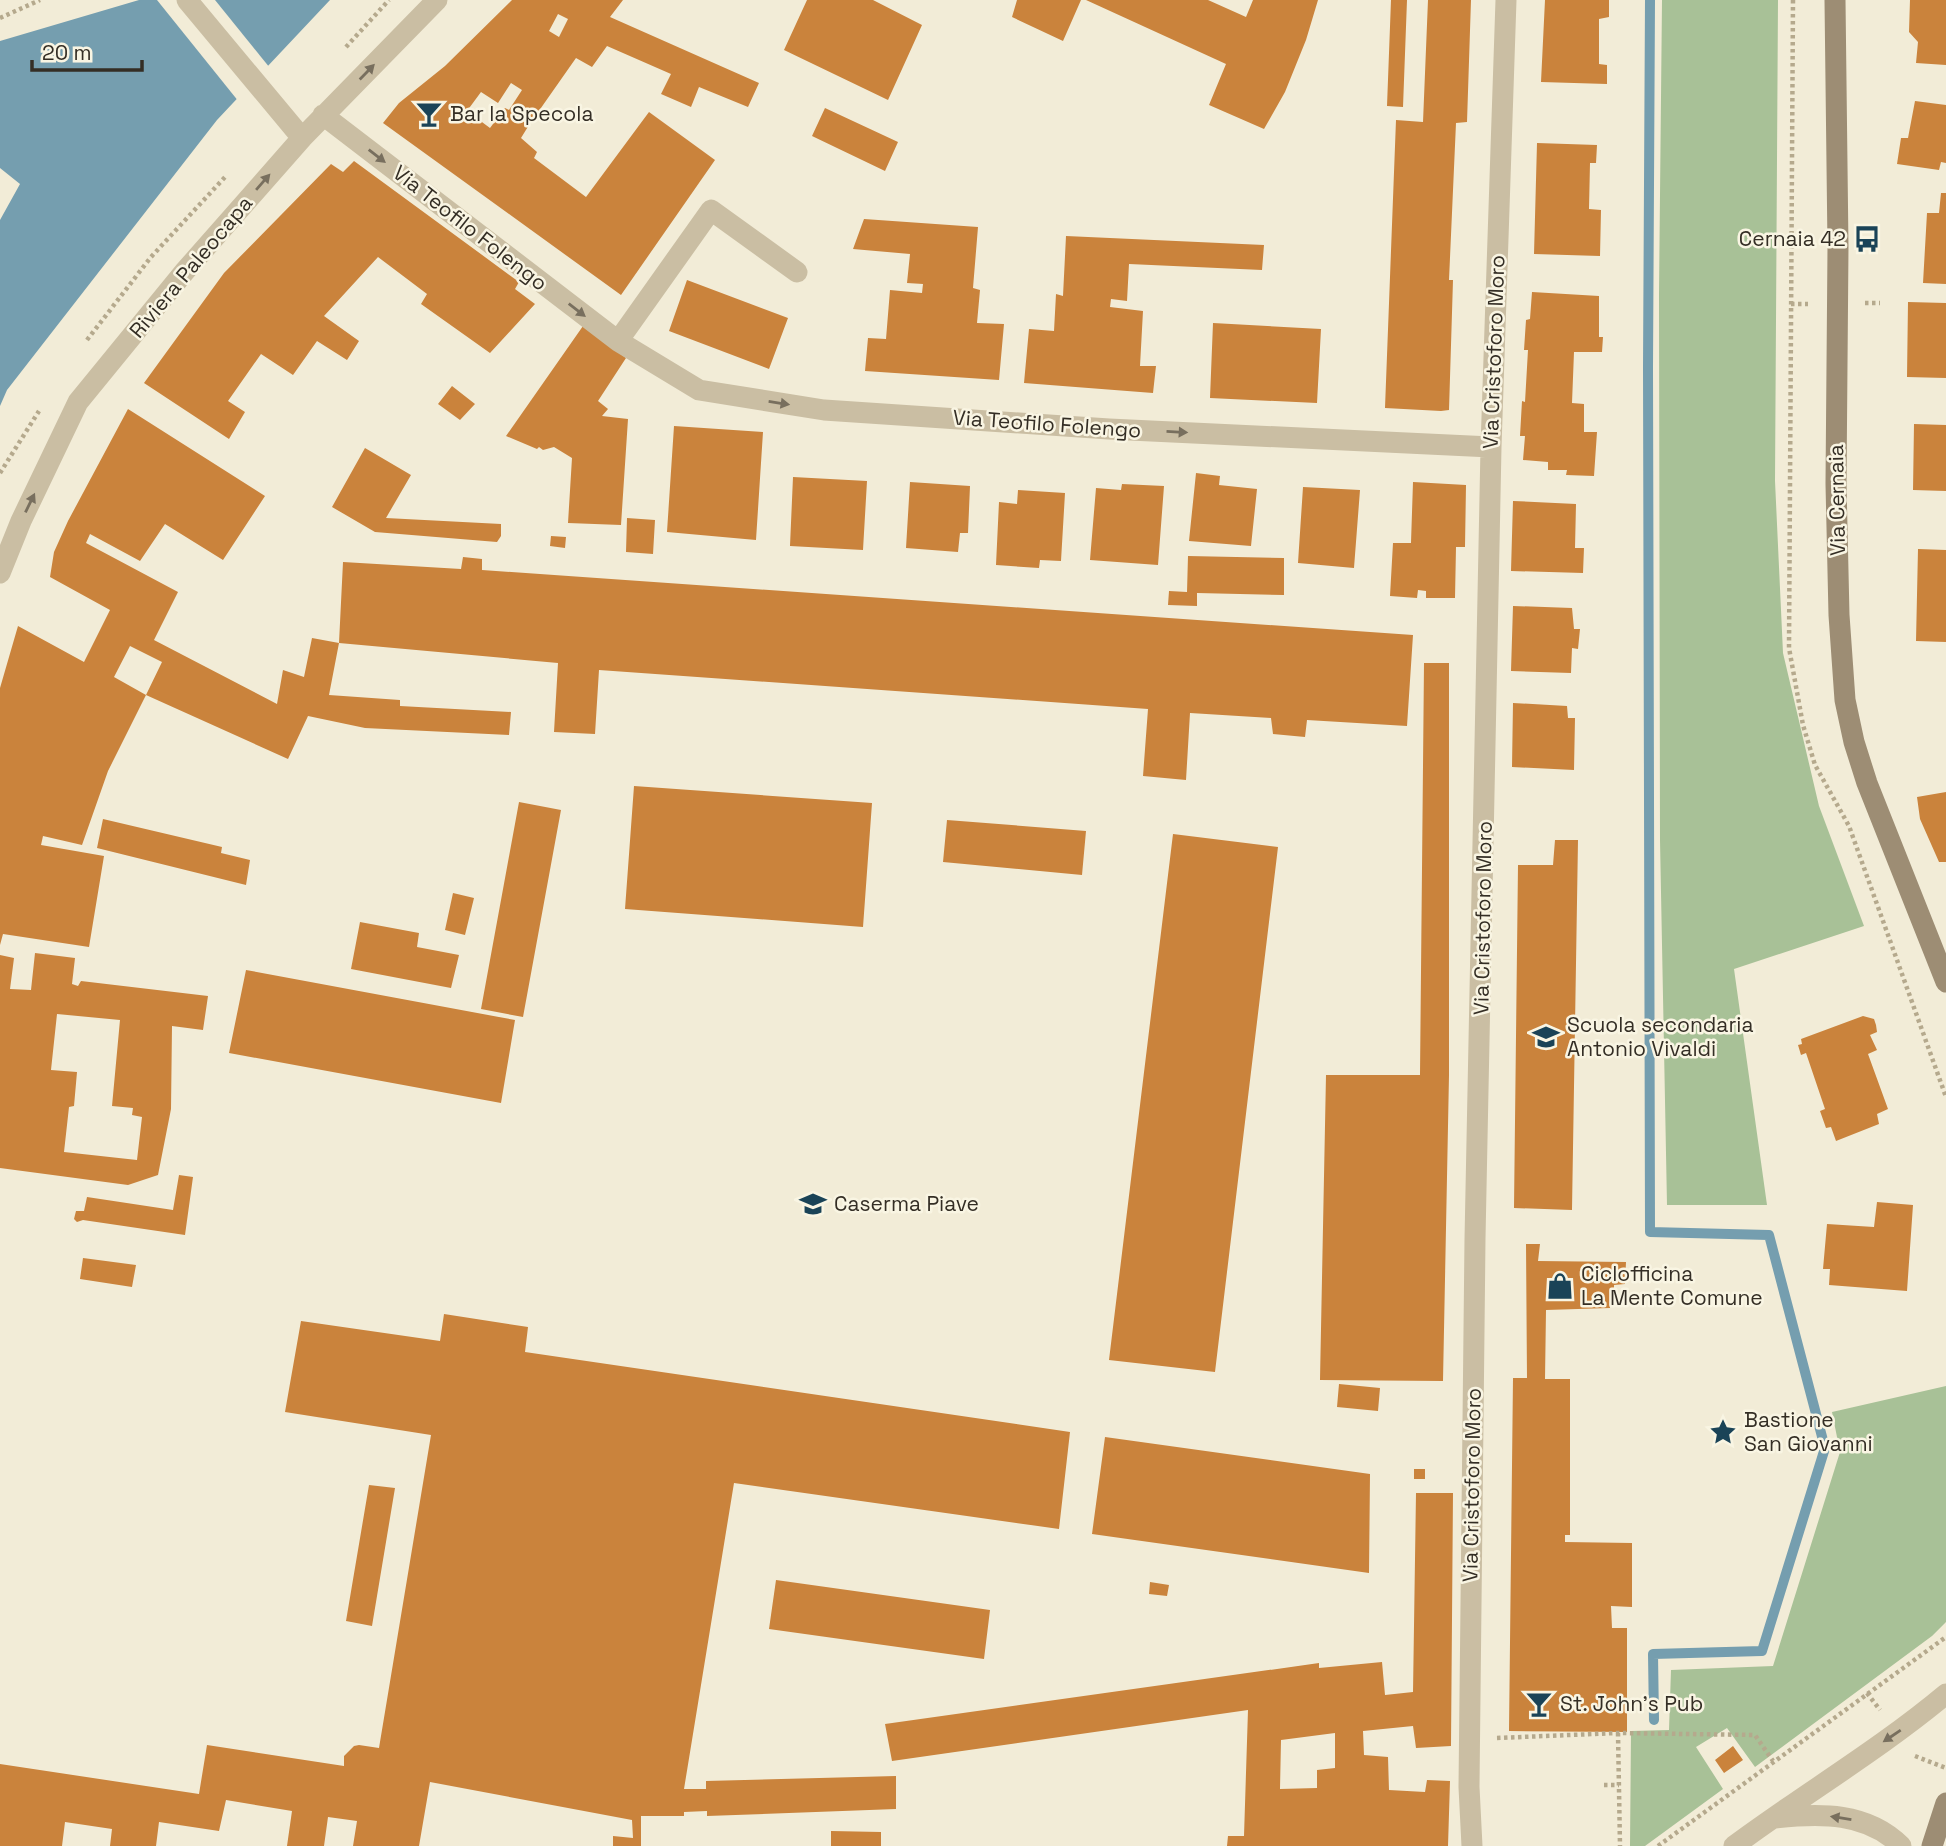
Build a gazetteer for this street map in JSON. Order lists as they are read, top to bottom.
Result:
{
  "streets": {
    "main road": ["Via Cernaia"],
    "street": ["Via Teofilo Folengo", "Riviera Paleocapa", "Via Cristoforo Moro"]
  },
  "crossings": [
    ["Via Teofilo Folengo", "Riviera Paleocapa"],
    ["Via Teofilo Folengo", "Via Cristoforo Moro"]
  ],
  "one_way": ["Via Teofilo Folengo", "Riviera Paleocapa"],
  "places": {
    "bar": ["Bar la Specola", "St. John's Pub"],
    "bus stop": ["Cernaia 42"],
    "school or university": ["Scuola secondaria Antonio Vivaldi", "Caserma Piave"],
    "shop": ["Ciclofficina La Mente Comune"],
    "place": ["Bastione San Giovanni"]
  },
  "scale_bar": "20 m"
}
